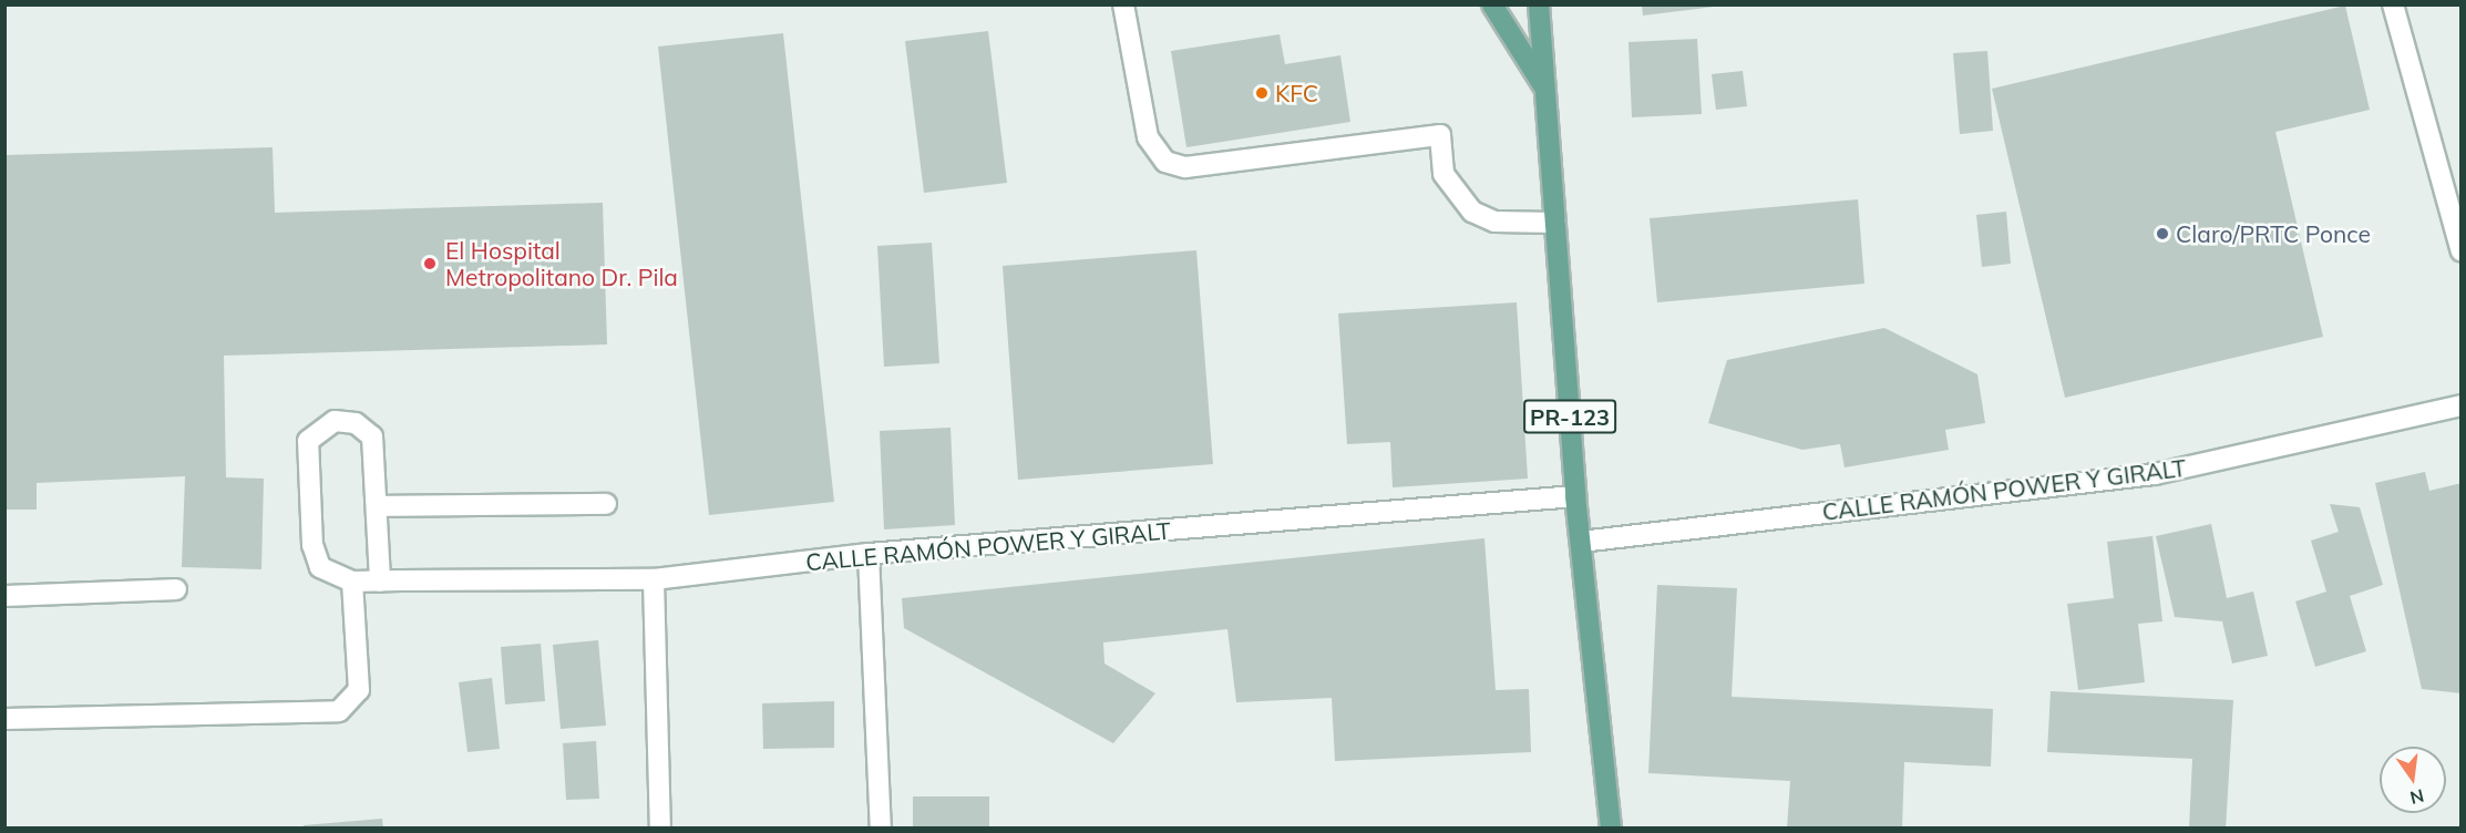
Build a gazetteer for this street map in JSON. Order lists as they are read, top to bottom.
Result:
{
  "streets": {
    "main road": ["PR-123"],
    "street": ["CALLE RAMÓN POWER Y GIRALT"]
  },
  "crossings": [
    ["PR-123", "CALLE RAMÓN POWER Y GIRALT"]
  ],
  "places": ["KFC", "Claro/PRTC Ponce", "El Hospital Metropolitano Dr. Pila"],
  "north": "bottom"
}
